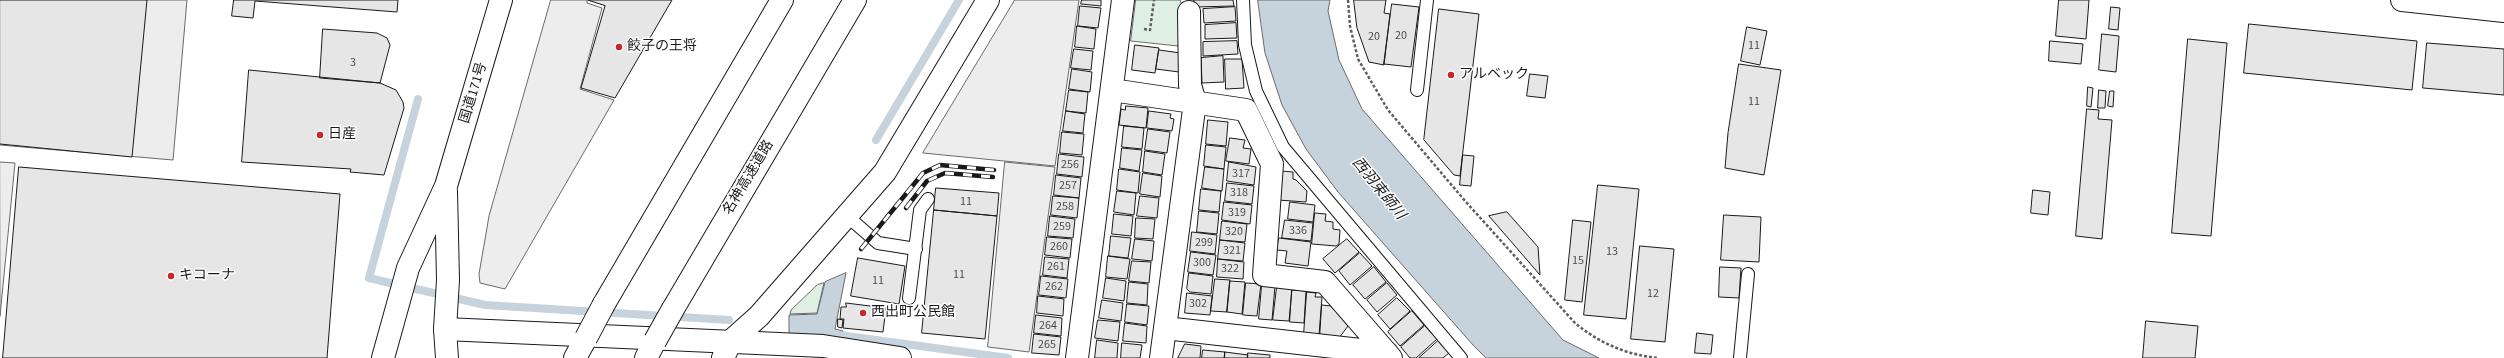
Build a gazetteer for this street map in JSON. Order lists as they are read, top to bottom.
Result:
{
  "streets": {
    "main road": ["国道171号", "名神高速道路"]
  },
  "water": ["西羽束師川"],
  "places": [
    "餃子の王将",
    "アルベック",
    "日産",
    "キコーナ",
    "西出町公民館"
  ],
  "house_numbers": [
    "20",
    "20",
    "11",
    "3",
    "11",
    "256",
    "317",
    "257",
    "318",
    "11",
    "258",
    "319",
    "259",
    "336",
    "320",
    "299",
    "260",
    "321",
    "13",
    "15",
    "300",
    "261",
    "322",
    "11",
    "11",
    "262",
    "12",
    "302",
    "264",
    "265"
  ]
}
